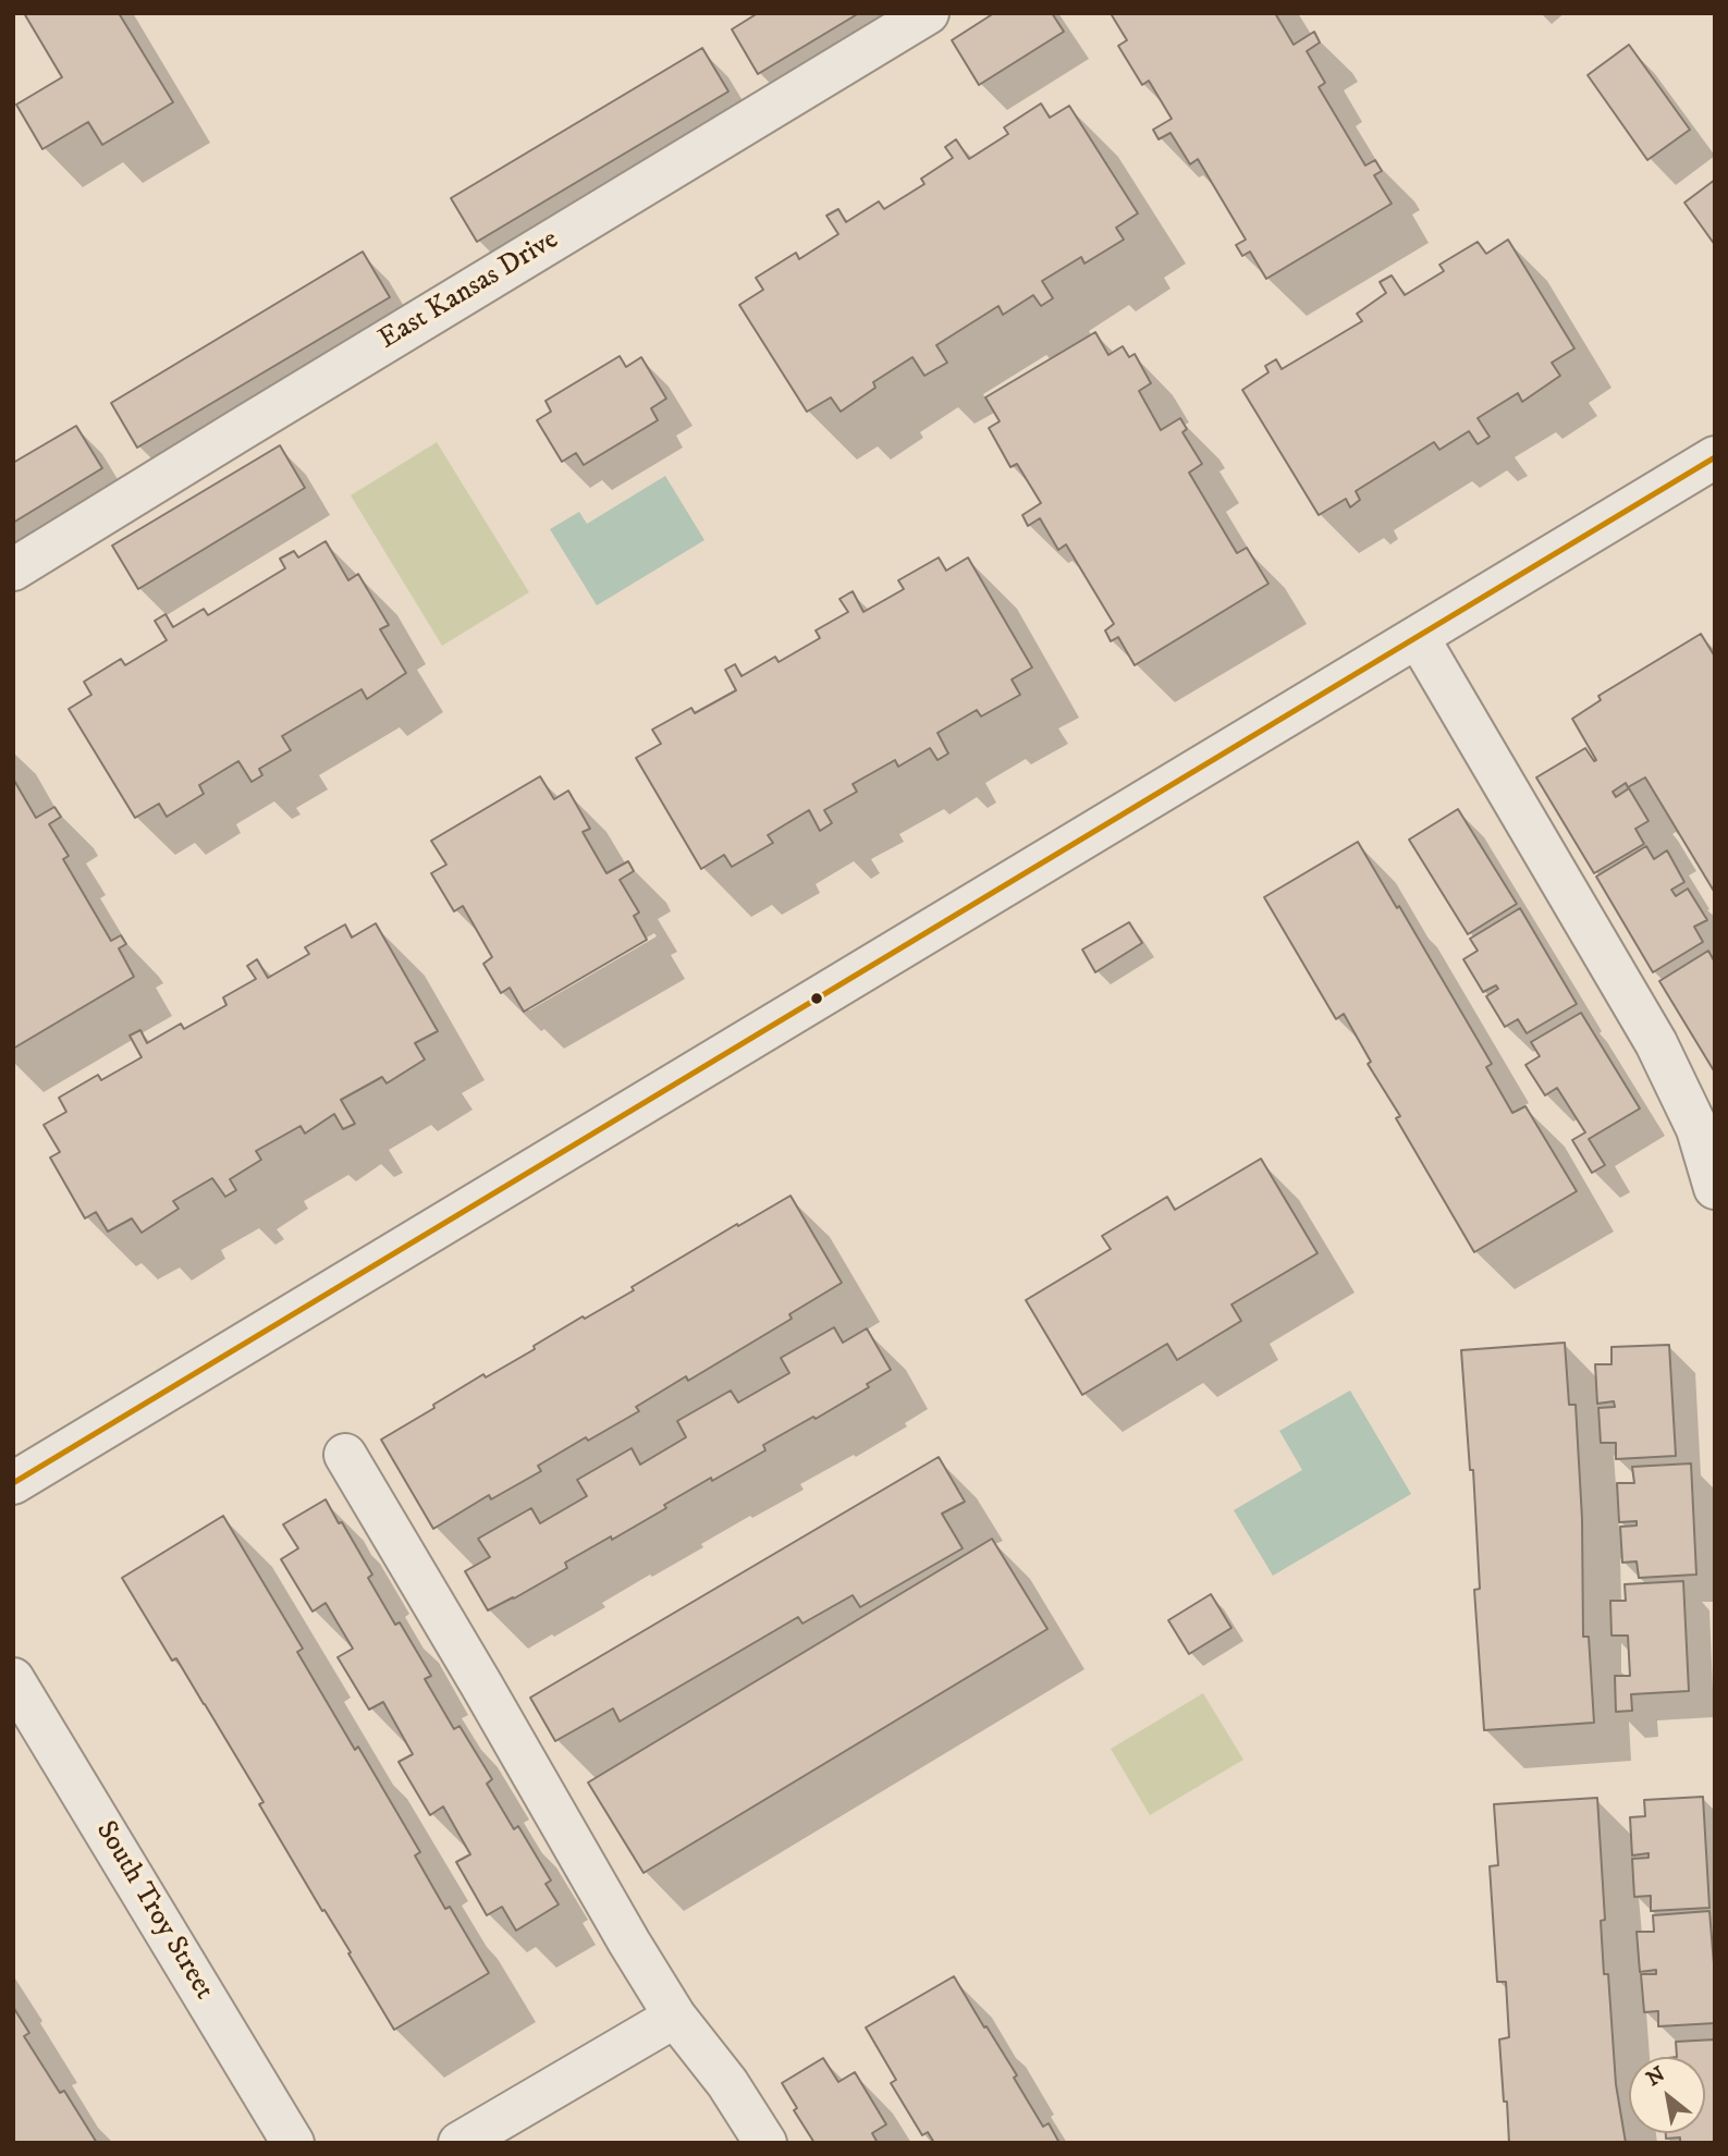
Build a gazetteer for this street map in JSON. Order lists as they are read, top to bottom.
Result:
{
  "streets": {
    "street": ["East Kansas Drive", "South Troy Street"]
  },
  "north": "top left"
}
